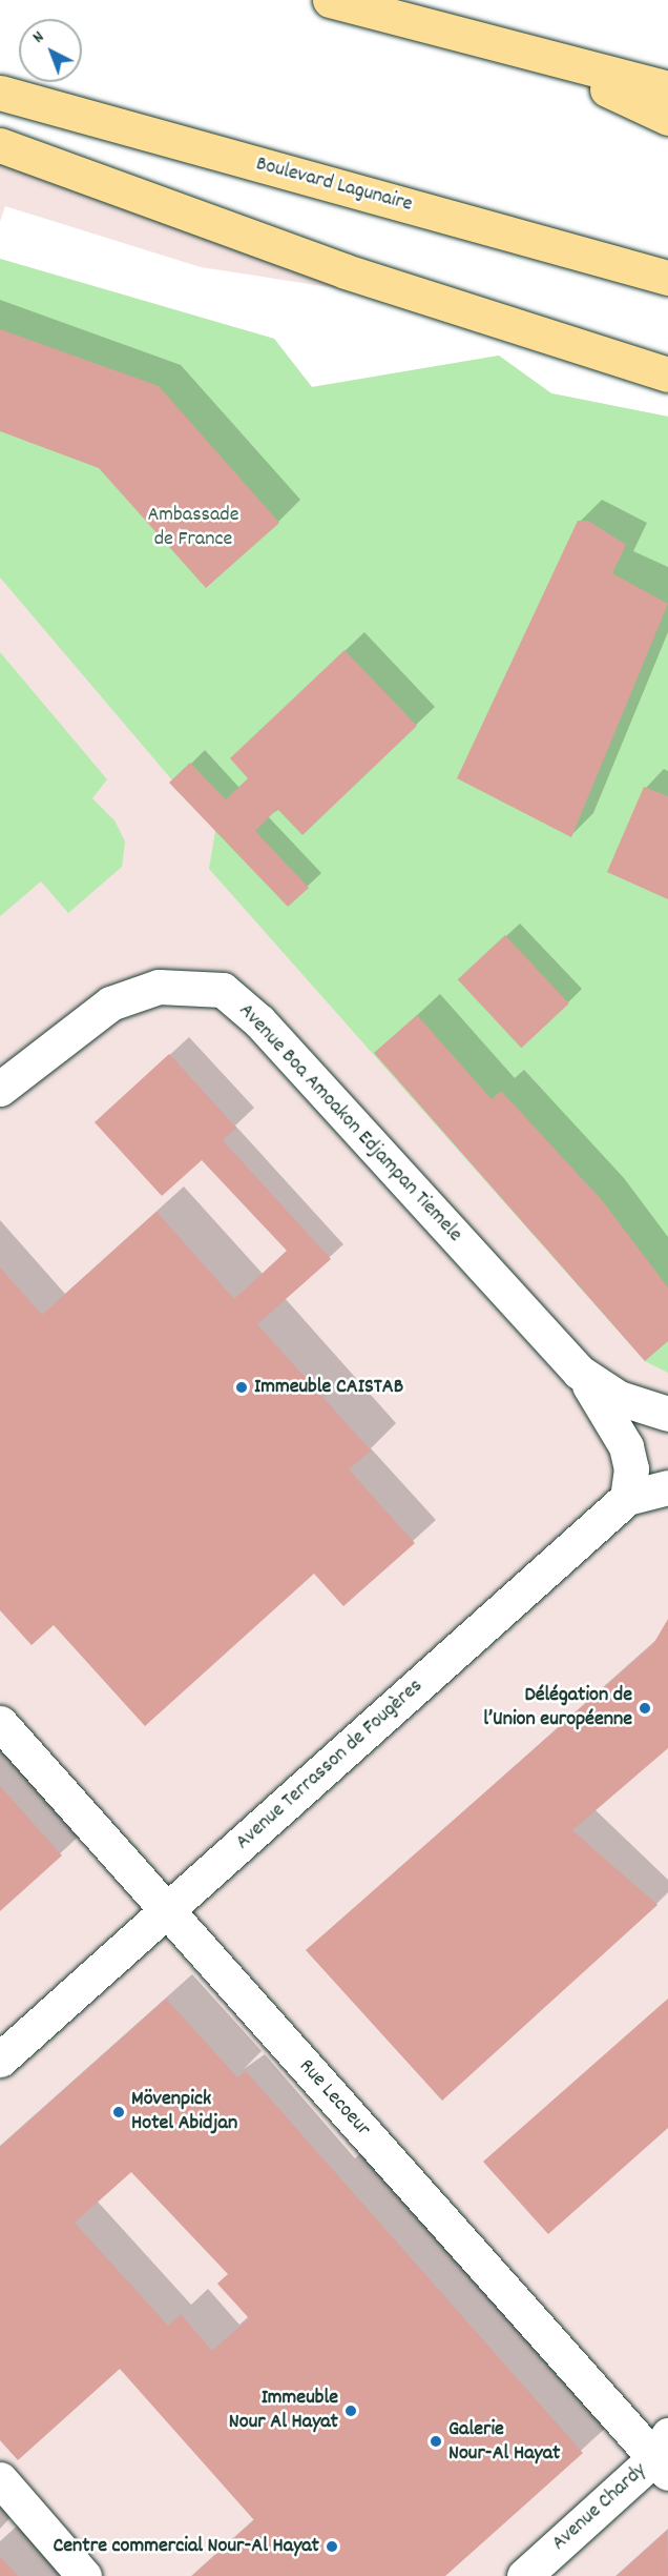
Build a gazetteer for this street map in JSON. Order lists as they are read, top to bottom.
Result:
{
  "streets": {
    "highway": ["Boulevard Lagunaire"],
    "street": [
      "Avenue Boa Amoakon Edjampan Tiemele",
      "Avenue Terrasson de Fougères",
      "Rue Lecoeur",
      "Avenue Chardy"
    ]
  },
  "crossings": [
    ["Avenue Terrasson de Fougères", "Rue Lecoeur"],
    ["Rue Lecoeur", "Avenue Chardy"]
  ],
  "parks": ["Ambassade de France"],
  "places": [
    "Immeuble CAISTAB",
    "Délégation de l’Union européenne",
    "Mövenpick Hotel Abidjan",
    "Immeuble Nour Al Hayat",
    "Galerie Nour-Al Hayat",
    "Centre commercial Nour-Al Hayat"
  ],
  "north": "top left"
}
